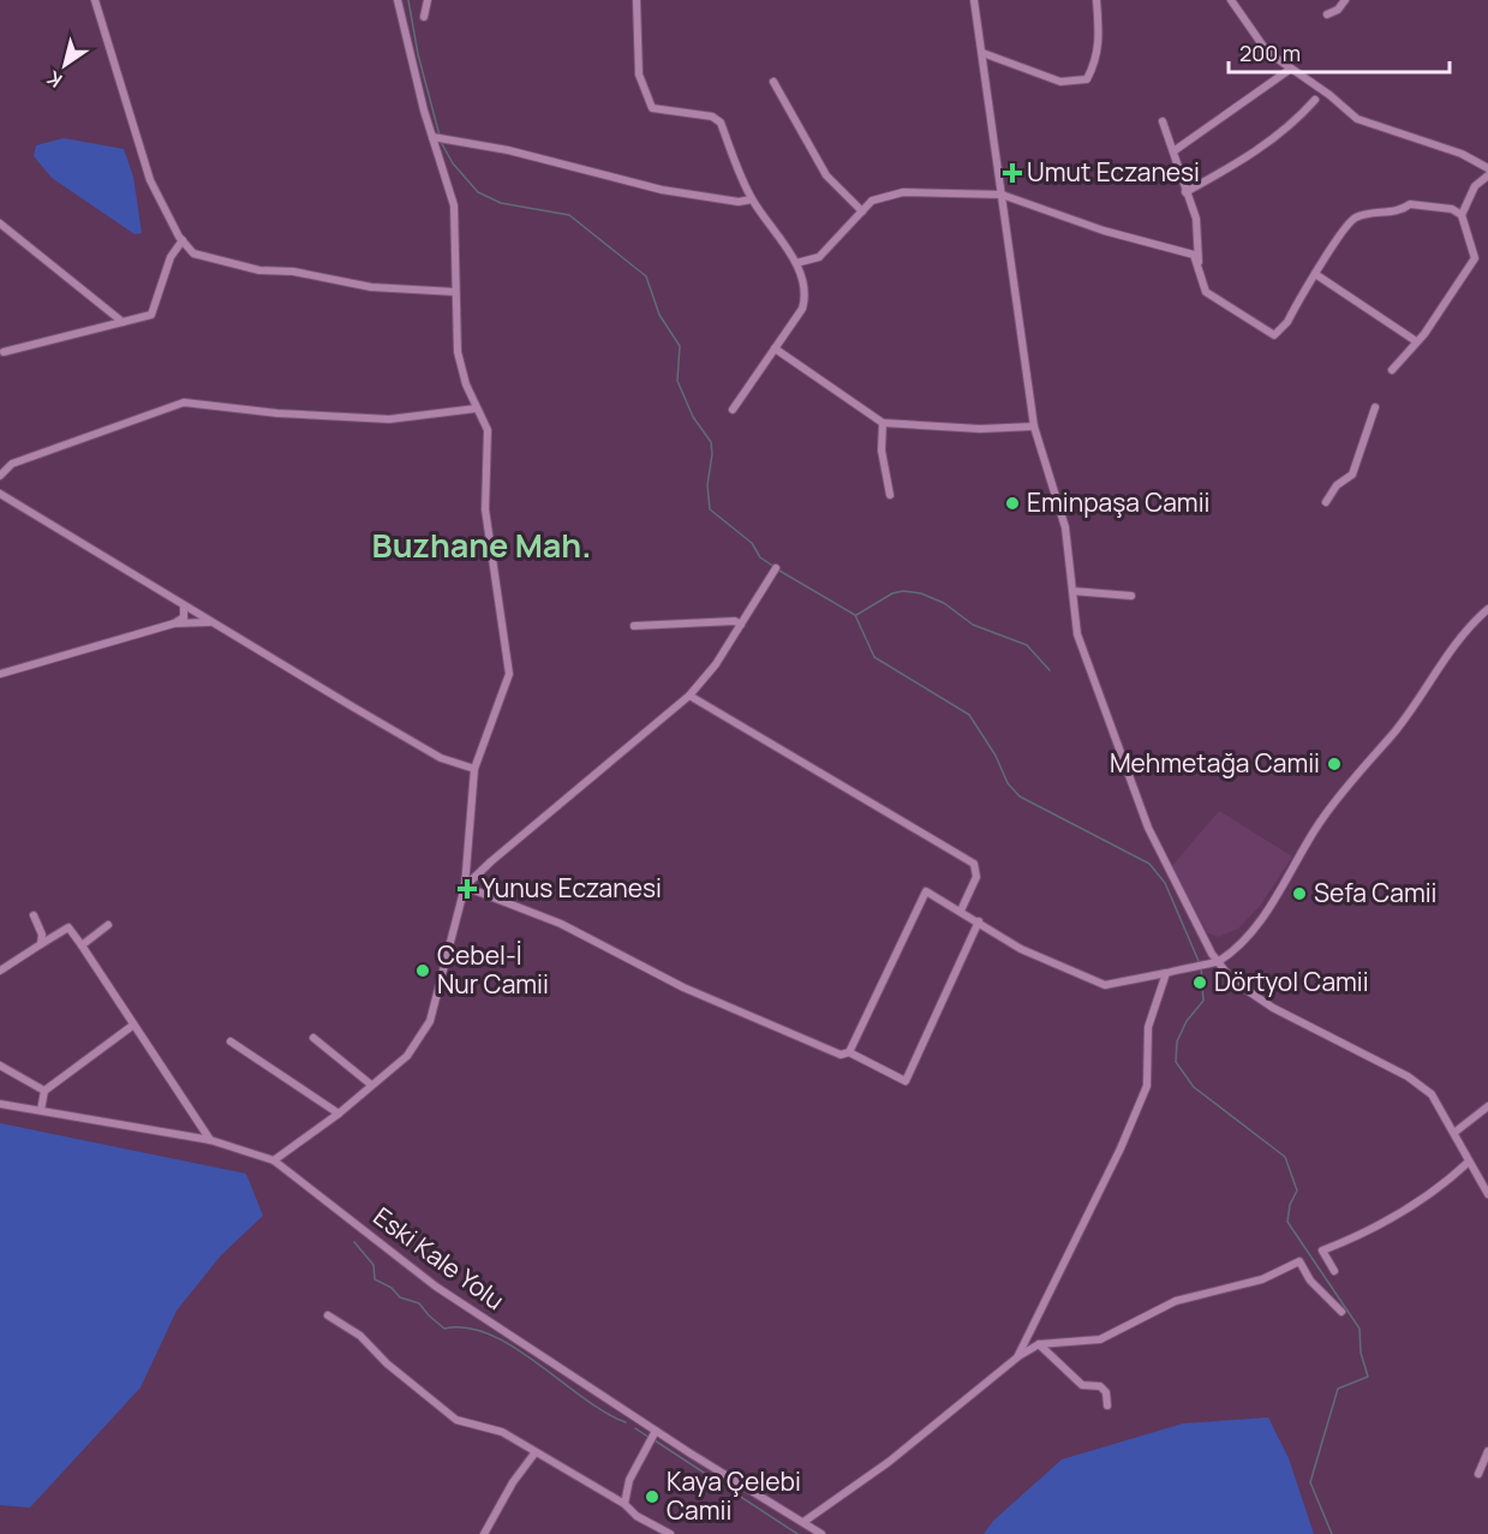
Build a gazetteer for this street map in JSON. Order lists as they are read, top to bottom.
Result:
{
  "streets": {
    "street": ["Eski Kale Yolu"]
  },
  "districts": ["Buzhane Mah."],
  "places": {
    "health": ["Umut Eczanesi", "Yunus Eczanesi"],
    "other": [
      "Eminpaşa Camii",
      "Mehmetağa Camii",
      "Sefa Camii",
      "Cebel-İ Nur Camii",
      "Dörtyol Camii",
      "Kaya Çelebi Camii"
    ]
  },
  "scale_bar": "200 m",
  "north": "bottom left"
}
